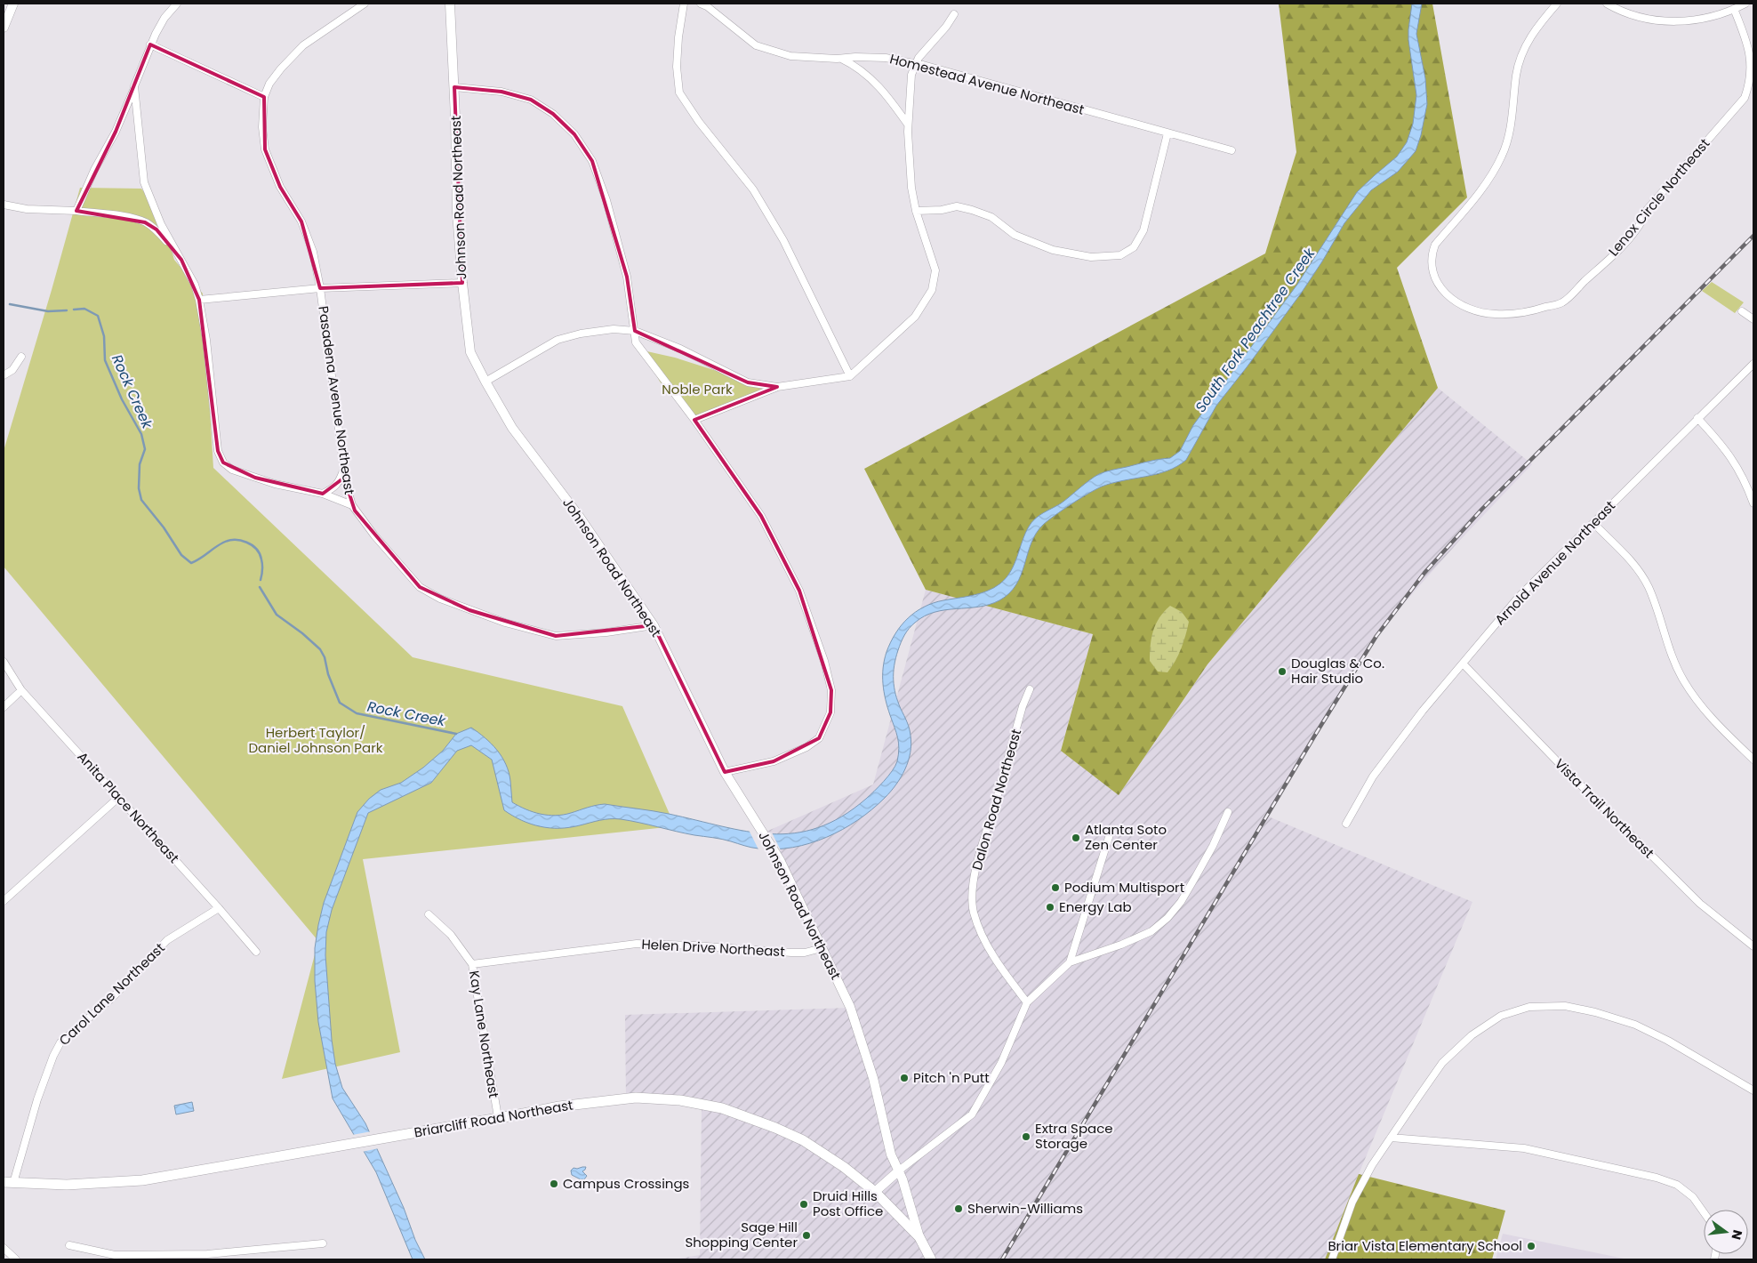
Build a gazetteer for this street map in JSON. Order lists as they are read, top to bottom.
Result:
{
  "streets": {
    "main road": ["Briarcliff Road Northeast"],
    "street": [
      "Homestead Avenue Northeast",
      "Johnson Road Northeast",
      "Lenox Circle Northeast",
      "Pasadena Avenue Northeast",
      "Arnold Avenue Northeast",
      "Dalon Road Northeast",
      "Anita Place Northeast",
      "Vista Trail Northeast",
      "Helen Drive Northeast",
      "Carol Lane Northeast",
      "Kay Lane Northeast"
    ]
  },
  "crossings": [
    ["Johnson Road Northeast", "Pasadena Avenue Northeast"],
    ["Johnson Road Northeast", "Helen Drive Northeast"],
    ["Johnson Road Northeast", "Briarcliff Road Northeast"],
    ["Arnold Avenue Northeast", "Vista Trail Northeast"],
    ["Anita Place Northeast", "Carol Lane Northeast"],
    ["Helen Drive Northeast", "Kay Lane Northeast"],
    ["Carol Lane Northeast", "Briarcliff Road Northeast"],
    ["Kay Lane Northeast", "Briarcliff Road Northeast"]
  ],
  "water": ["South Fork Peachtree Creek", "Rock Creek"],
  "parks": ["Noble Park", "Herbert Taylor/ Daniel Johnson Park"],
  "places": [
    "Douglas & Co. Hair Studio",
    "Atlanta Soto Zen Center",
    "Podium Multisport",
    "Energy Lab",
    "Pitch 'n Putt",
    "Extra Space Storage",
    "Campus Crossings",
    "Druid Hills Post Office",
    "Sherwin-Williams",
    "Sage Hill Shopping Center",
    "Briar Vista Elementary School"
  ],
  "north": "right"
}
